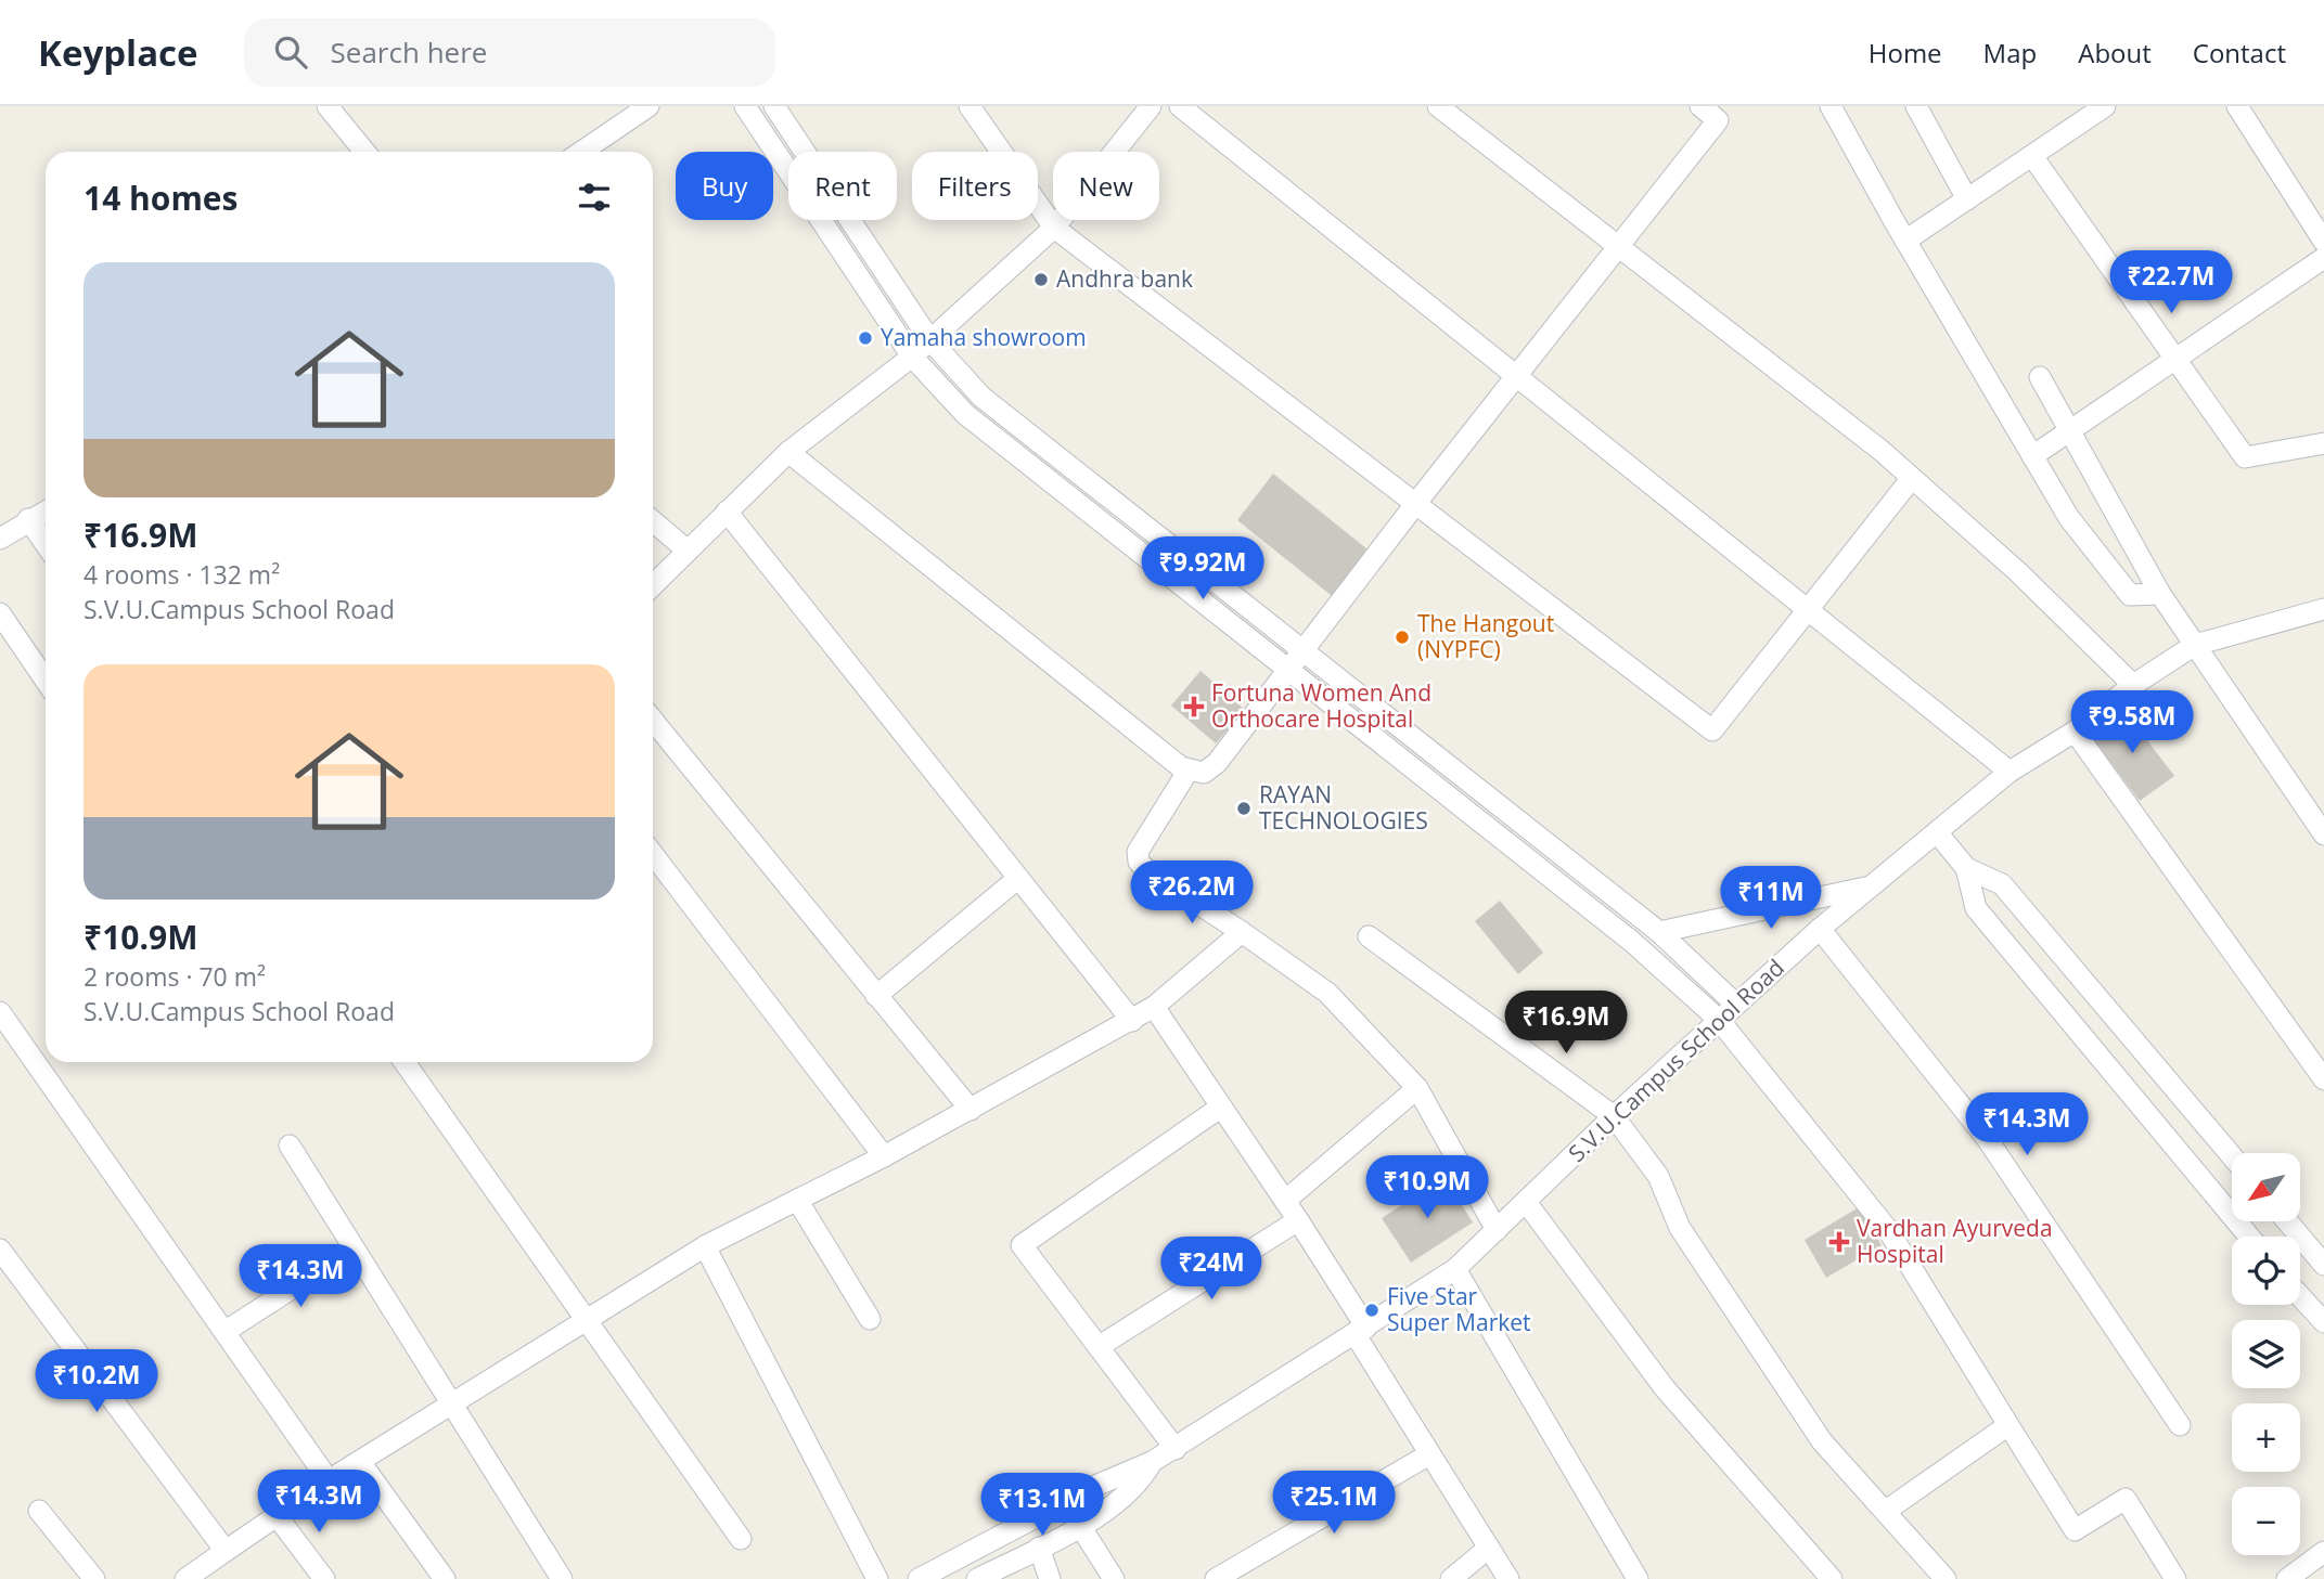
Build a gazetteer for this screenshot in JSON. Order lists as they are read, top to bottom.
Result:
{
  "streets": {
    "street": ["S.V.U.Campus School Road"]
  },
  "places": {
    "other": [
      "Andhra bank",
      "Yamaha showroom",
      "The Hangout (NYPFC)",
      "RAYAN TECHNOLOGIES",
      "Five Star Super Market"
    ],
    "health": ["Fortuna Women And Orthocare Hospital", "Vardhan Ayurveda Hospital"]
  },
  "north": "bottom left",
  "page": {
    "header": "Keyplace",
    "search": "Search here",
    "nav": [
      "Home",
      "Map",
      "About",
      "Contact"
    ],
    "chip": [
      "Buy",
      "Rent",
      "Filters",
      "New"
    ],
    "heading": "14 homes",
    "list": [
      {
        "name": "₹16.9M",
        "note": "4 rooms · 132 m² · S.V.U.Campus School Road"
      },
      {
        "name": "₹10.9M",
        "note": "2 rooms · 70 m² · S.V.U.Campus School Road"
      }
    ],
    "price": [
      "₹22.7M",
      "₹9.92M",
      "₹9.58M",
      "₹26.2M",
      "₹11M",
      "₹16.9M",
      "₹14.3M",
      "₹10.9M",
      "₹24M",
      "₹14.3M",
      "₹10.2M",
      "₹14.3M",
      "₹25.1M",
      "₹13.1M"
    ],
    "map_buttons": ["+", "−"]
  }
}
